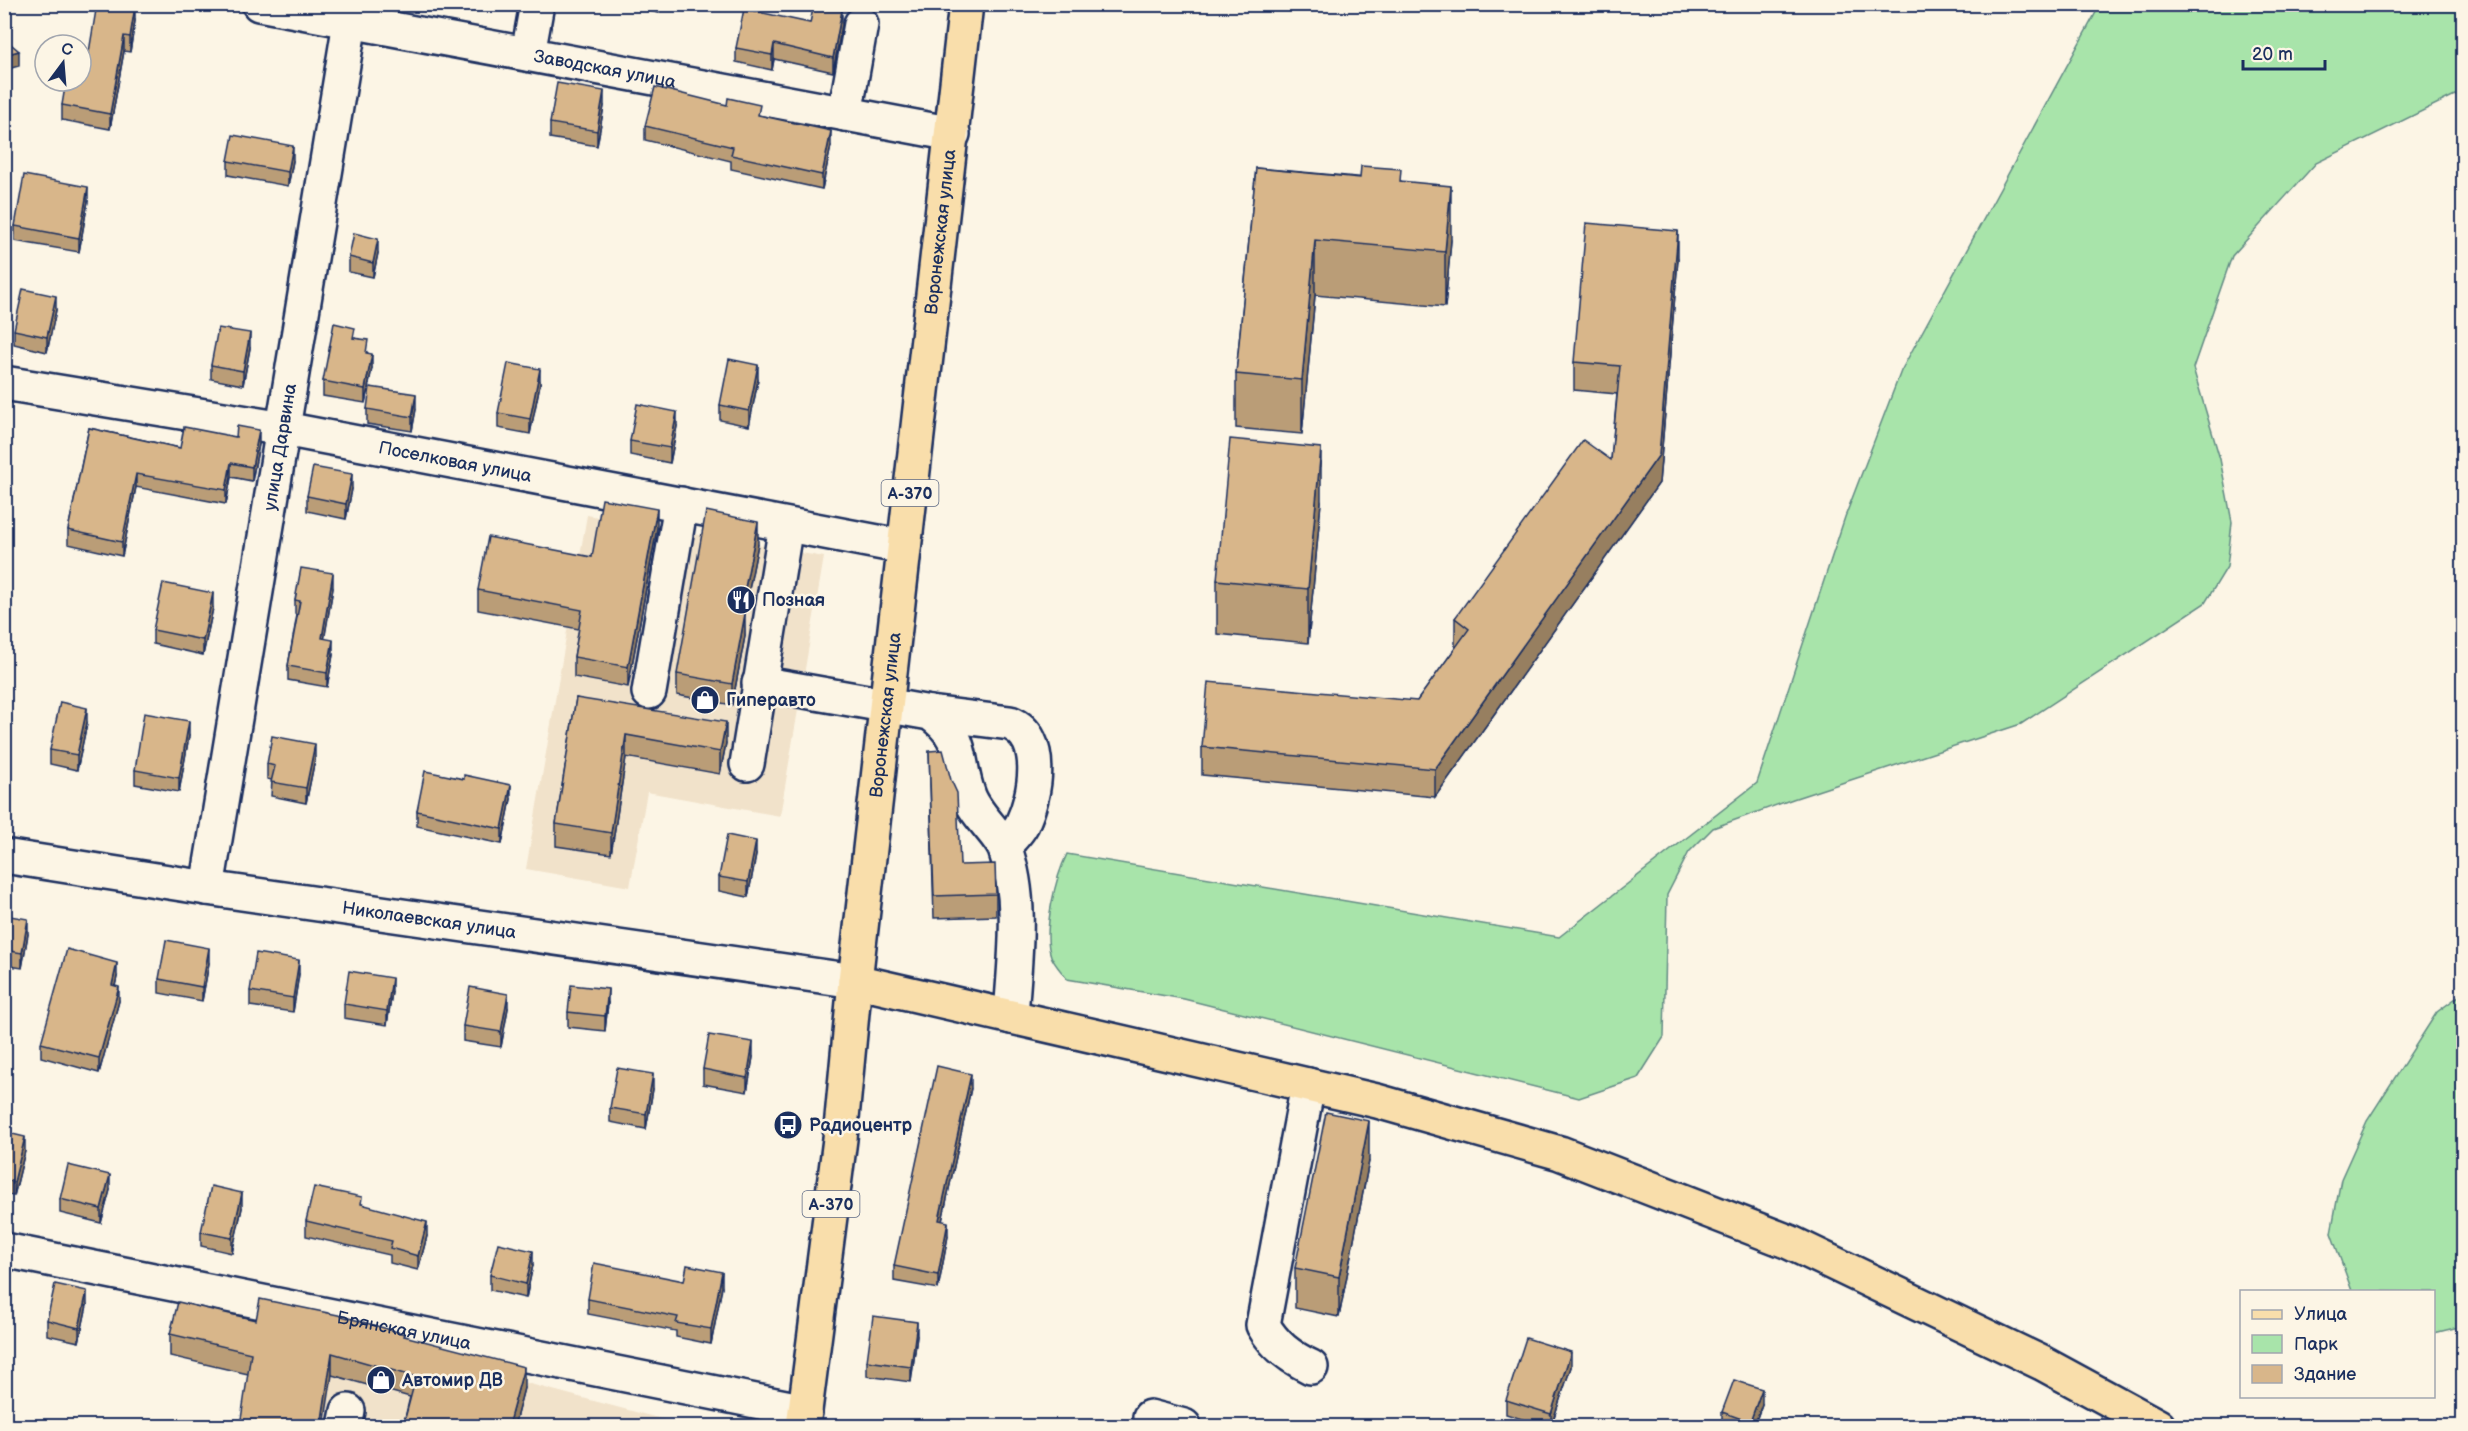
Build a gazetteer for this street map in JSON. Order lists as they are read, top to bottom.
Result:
{
  "streets": {
    "main road": ["Воронежская улица", "А-370"],
    "street": [
      "Заводская улица",
      "улица Дарвина",
      "Поселковая улица",
      "Николаевская улица",
      "Брянская улица"
    ]
  },
  "crossings": [
    ["Заводская улица", "Воронежская улица"],
    ["Заводская улица", "улица Дарвина"],
    ["Воронежская улица", "Поселковая улица"],
    ["Воронежская улица", "Николаевская улица"],
    ["Воронежская улица", "Брянская улица"],
    ["улица Дарвина", "Поселковая улица"],
    ["улица Дарвина", "Николаевская улица"]
  ],
  "places": {
    "restaurant": ["Позная"],
    "shop": ["Гиперавто", "Автомир ДВ"],
    "bus stop": ["Радиоцентр"]
  },
  "legend": ["Улица", "Парк", "Здание"],
  "scale_bar": "20 m",
  "north": "top"
}
